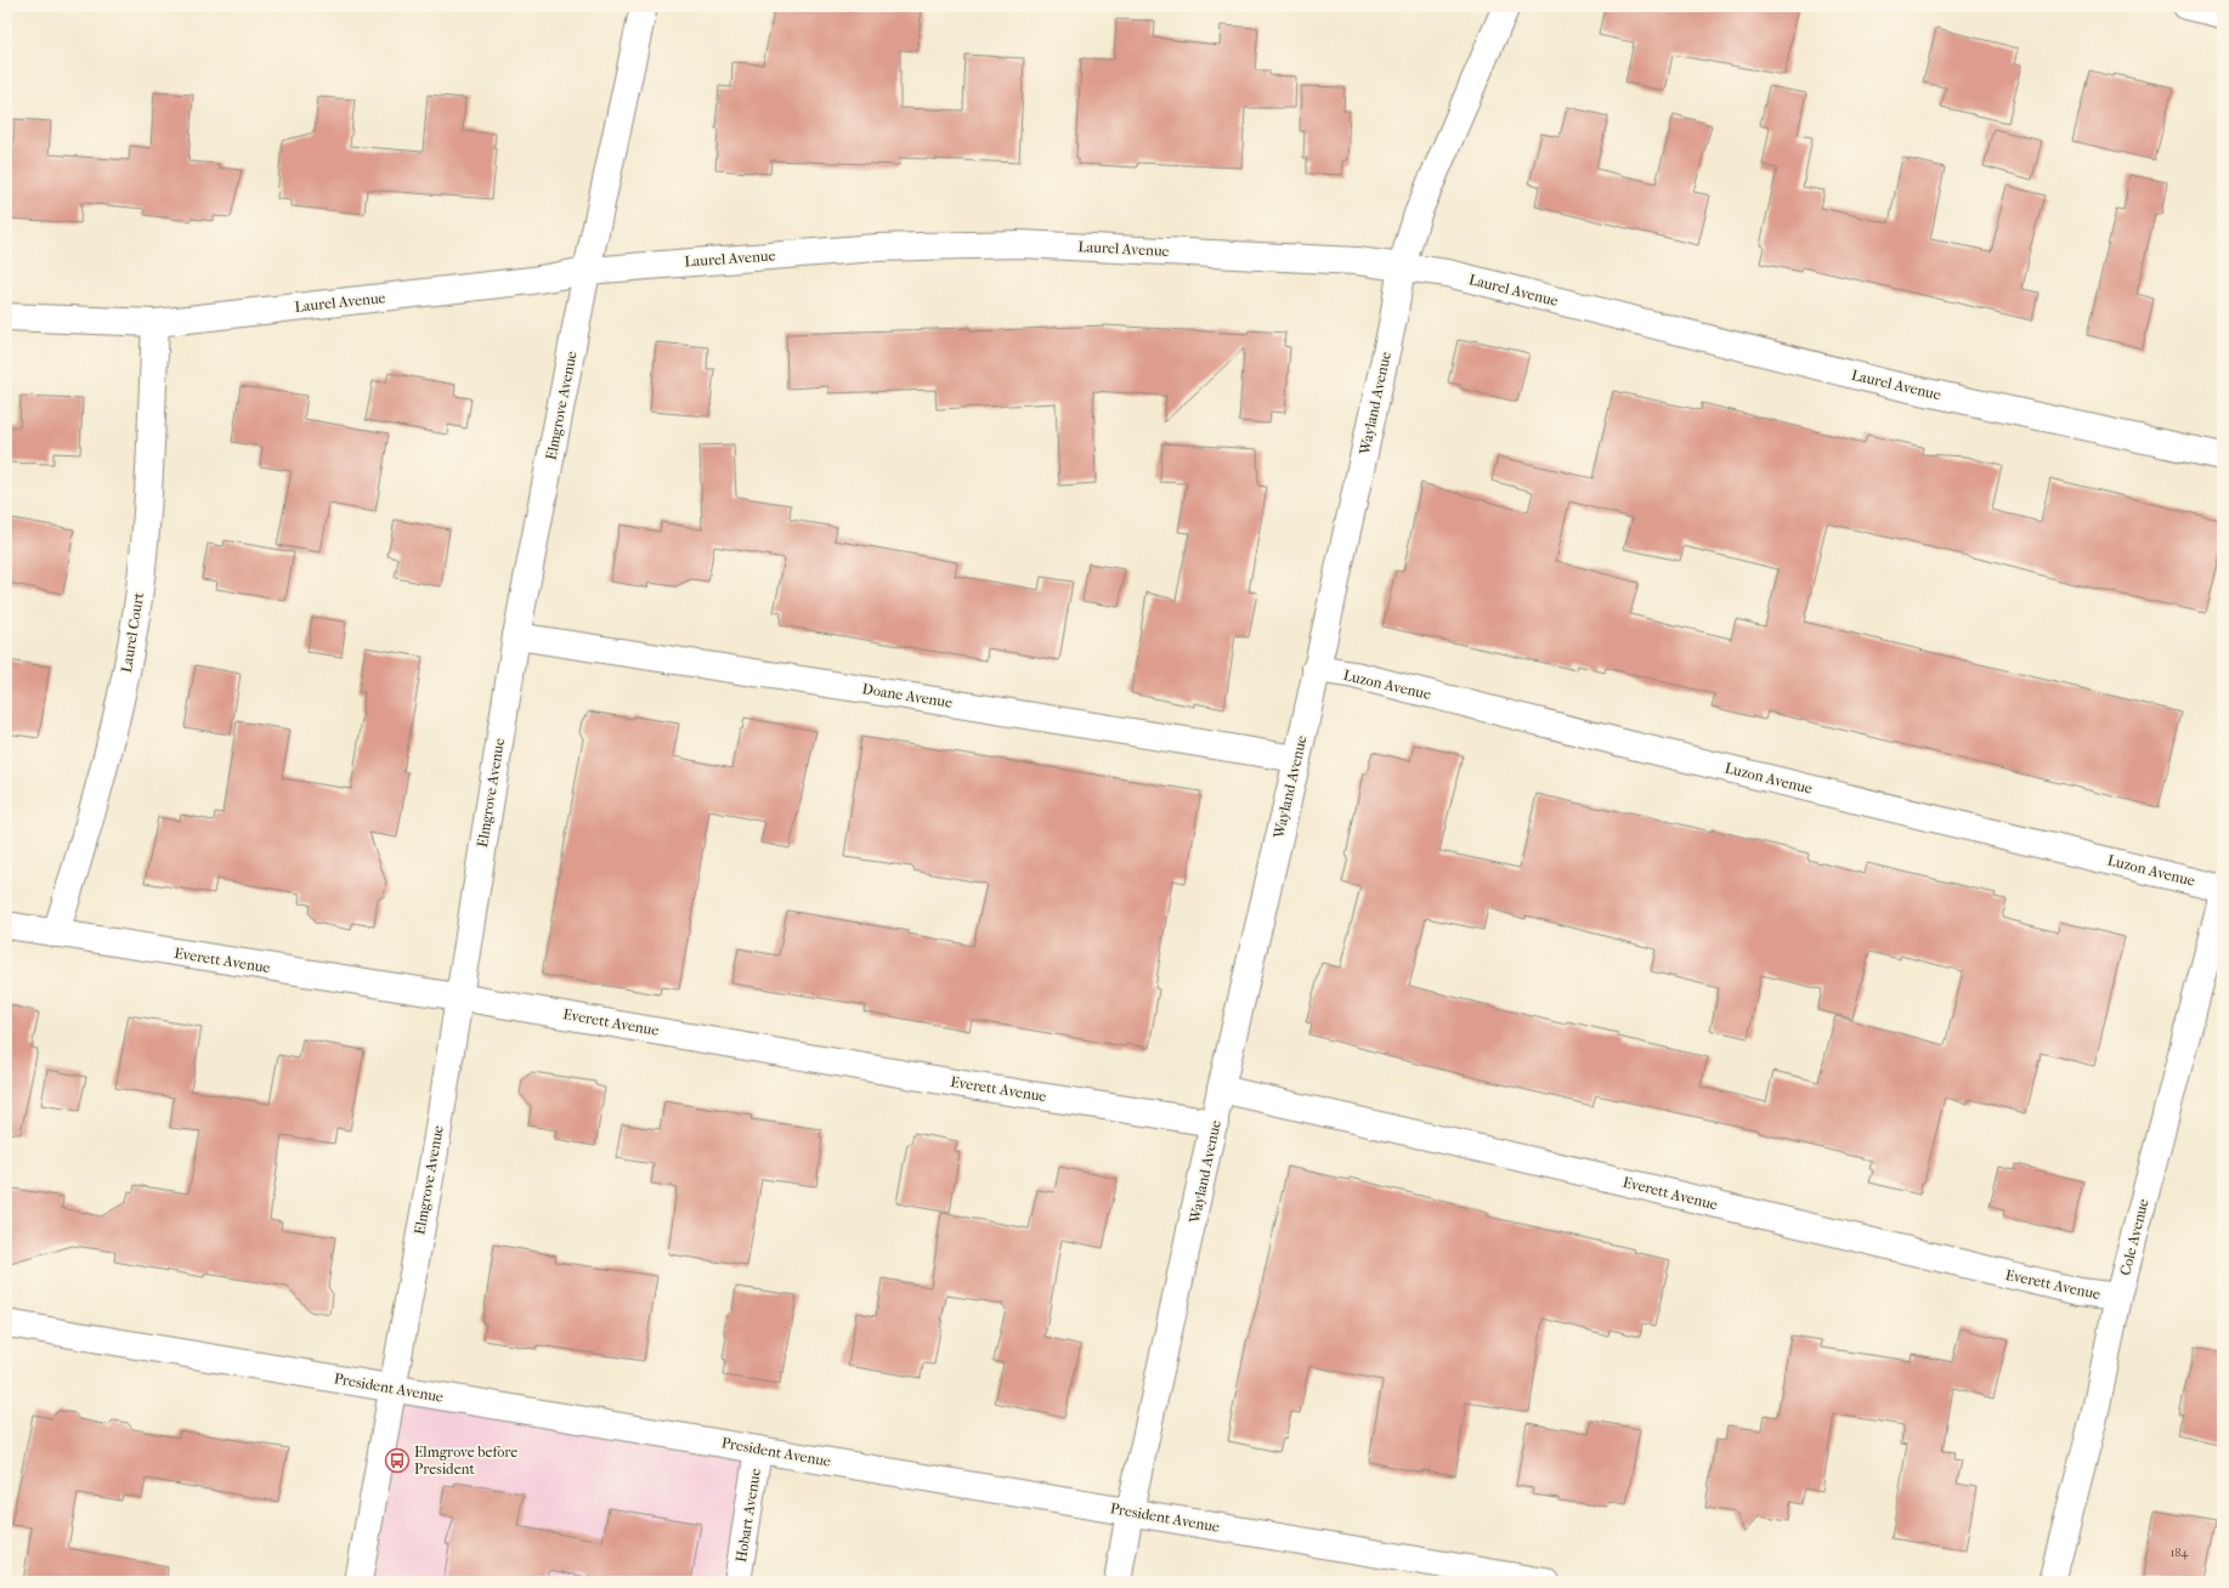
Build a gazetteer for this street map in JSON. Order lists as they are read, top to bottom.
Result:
{
  "streets": {
    "street": [
      "Laurel Avenue",
      "Wayland Avenue",
      "Elmgrove Avenue",
      "Laurel Court",
      "Luzon Avenue",
      "Doane Avenue",
      "Everett Avenue",
      "Cole Avenue",
      "President Avenue",
      "Hobart Avenue"
    ]
  },
  "crossings": [
    ["Laurel Avenue", "Wayland Avenue"],
    ["Laurel Avenue", "Elmgrove Avenue"],
    ["Laurel Avenue", "Laurel Court"],
    ["Wayland Avenue", "Luzon Avenue"],
    ["Wayland Avenue", "Doane Avenue"],
    ["Wayland Avenue", "Everett Avenue"],
    ["Wayland Avenue", "President Avenue"],
    ["Elmgrove Avenue", "Doane Avenue"],
    ["Elmgrove Avenue", "Everett Avenue"],
    ["Elmgrove Avenue", "President Avenue"],
    ["Laurel Court", "Everett Avenue"],
    ["Everett Avenue", "Cole Avenue"],
    ["President Avenue", "Hobart Avenue"]
  ],
  "places": {
    "bus stop": ["Elmgrove before President"]
  },
  "house_numbers": ["184"]
}
